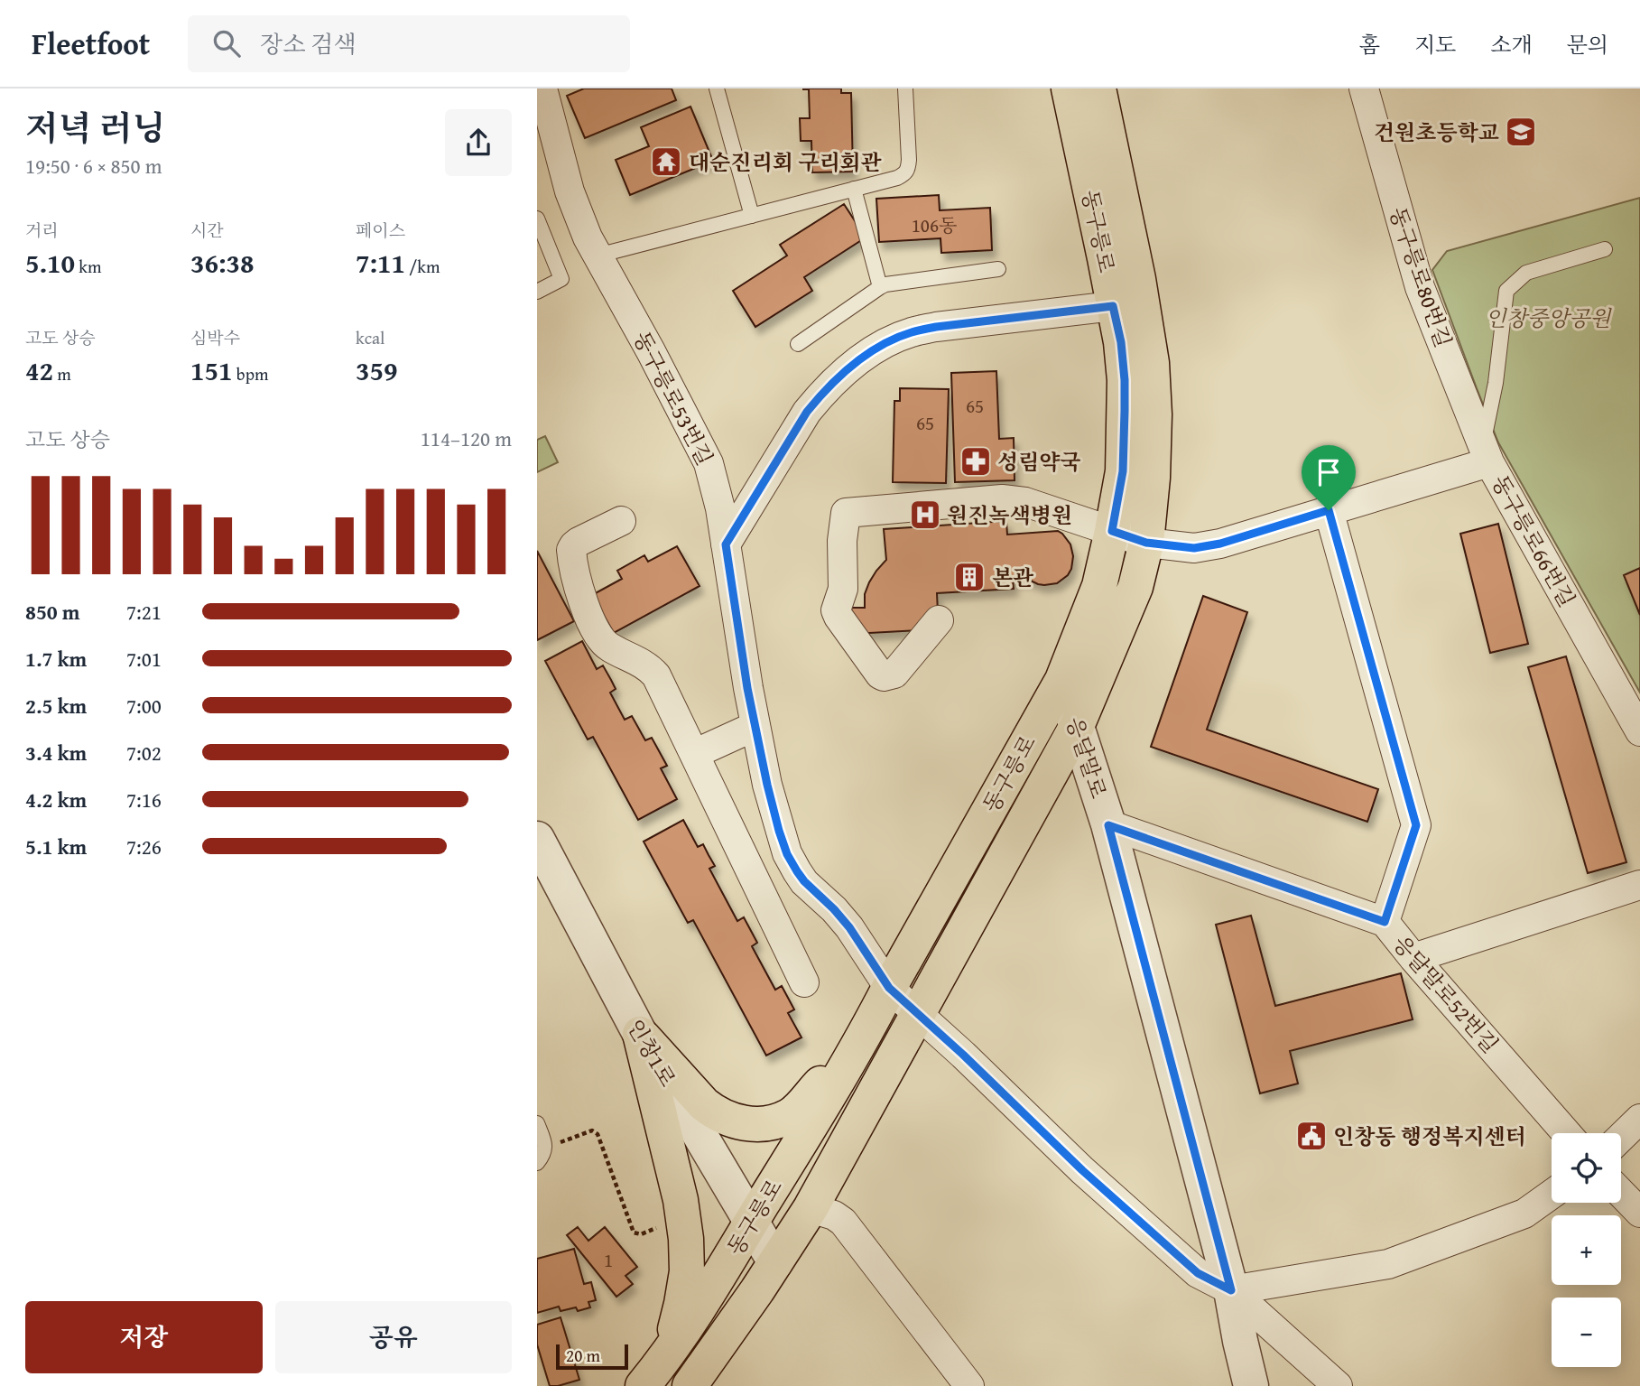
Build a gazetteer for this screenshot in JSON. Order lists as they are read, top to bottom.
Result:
{
  "streets": {
    "main road": ["동구릉로"],
    "street": [
      "동구릉로80번길",
      "동구릉로53번길",
      "동구릉로66번길",
      "응달말로",
      "응달말로52번길",
      "인창1로"
    ]
  },
  "crossings": [
    ["동구릉로", "동구릉로53번길"],
    ["동구릉로", "동구릉로66번길"],
    ["동구릉로", "응달말로"],
    ["동구릉로", "인창1로"],
    ["동구릉로80번길", "동구릉로66번길"],
    ["동구릉로53번길", "응달말로"],
    ["응달말로", "응달말로52번길"]
  ],
  "parks": ["인창중앙공원"],
  "places": {
    "school or university": ["건원초등학교"],
    "temple": ["대순진리회 구리회관"],
    "pharmacy": ["성림약국"],
    "hospital": ["원진녹색병원"],
    "building": ["본관"],
    "public building": ["인창동 행정복지센터"]
  },
  "house_numbers": [
    "106동",
    "65",
    "65",
    "1"
  ],
  "scale_bar": "20 m",
  "page": {
    "header": "Fleetfoot",
    "search": "장소 검색",
    "nav": [
      "홈",
      "지도",
      "소개",
      "문의"
    ],
    "heading": ["저녁 러닝", "19:50 · 6 × 850 m"],
    "stats": [
      ["거리", "5.10 km"],
      ["시간", "36:38"],
      ["페이스", "7:11 /km"],
      ["고도 상승", "42 m"],
      ["심박수", "151 bpm"],
      ["kcal", "359"]
    ],
    "chart": ["고도 상승", "114–120 m"],
    "list": [
      {
        "name": "850 m",
        "note": "7:21"
      },
      {
        "name": "1.7 km",
        "note": "7:01"
      },
      {
        "name": "2.5 km",
        "note": "7:00"
      },
      {
        "name": "3.4 km",
        "note": "7:02"
      },
      {
        "name": "4.2 km",
        "note": "7:16"
      },
      {
        "name": "5.1 km",
        "note": "7:26"
      }
    ],
    "map_buttons": ["+", "−"],
    "buttons": ["저장", "공유"],
    "scale": "20 m"
  }
}
